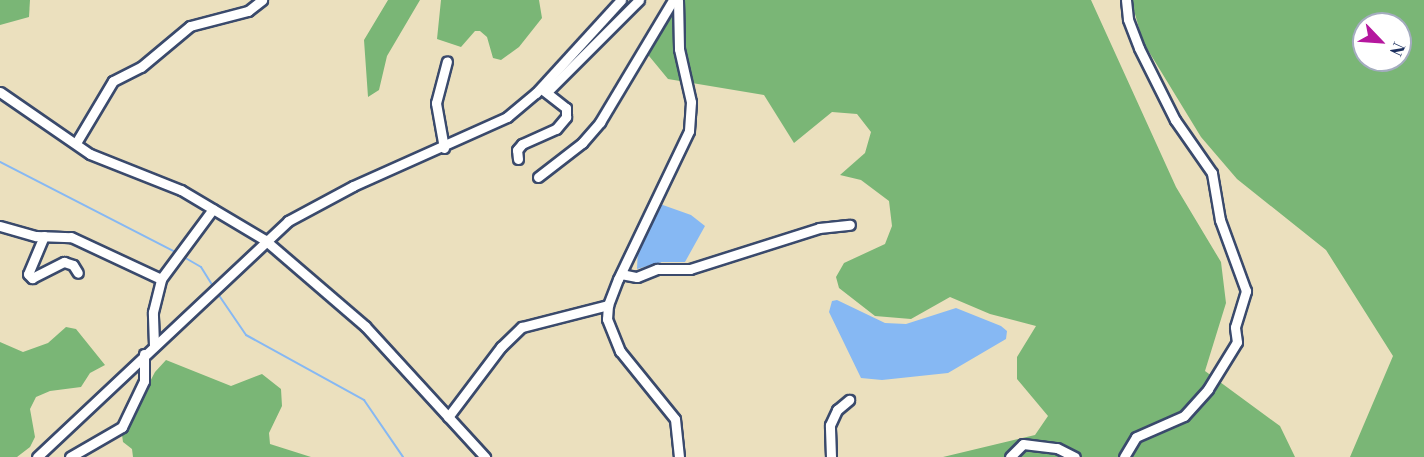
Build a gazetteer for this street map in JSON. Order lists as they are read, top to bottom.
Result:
{
  "north": "bottom right"
}
